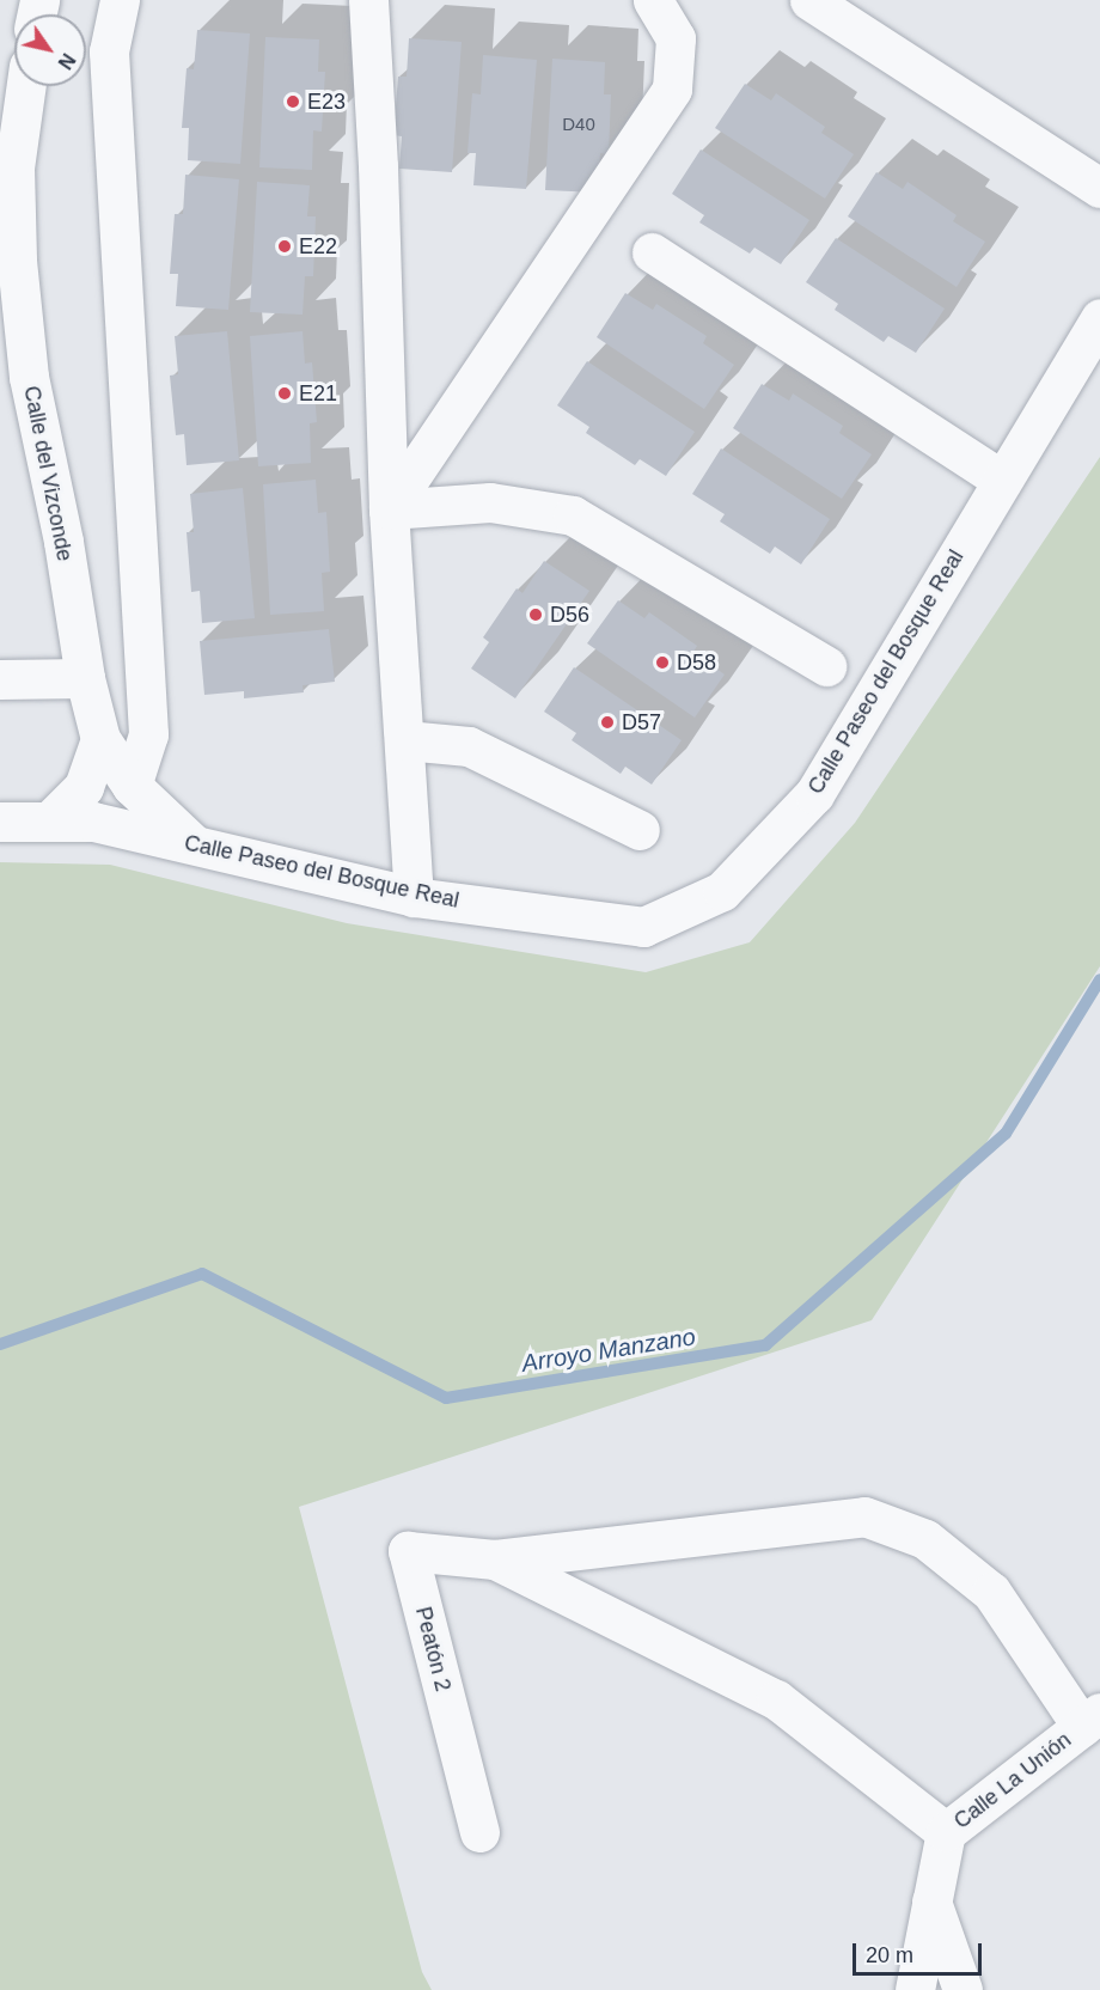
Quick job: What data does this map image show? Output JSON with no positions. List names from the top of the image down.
{
  "streets": {
    "street": [
      "Calle del Vizconde",
      "Calle Paseo del Bosque Real",
      "Peatón 2",
      "Calle La Unión"
    ]
  },
  "crossings": [
    ["Calle del Vizconde", "Calle Paseo del Bosque Real"]
  ],
  "water": ["Arroyo Manzano"],
  "places": [
    "E23",
    "E22",
    "E21",
    "D56",
    "D58",
    "D57"
  ],
  "house_numbers": ["D40"],
  "scale_bar": "20 m",
  "north": "bottom right"
}
